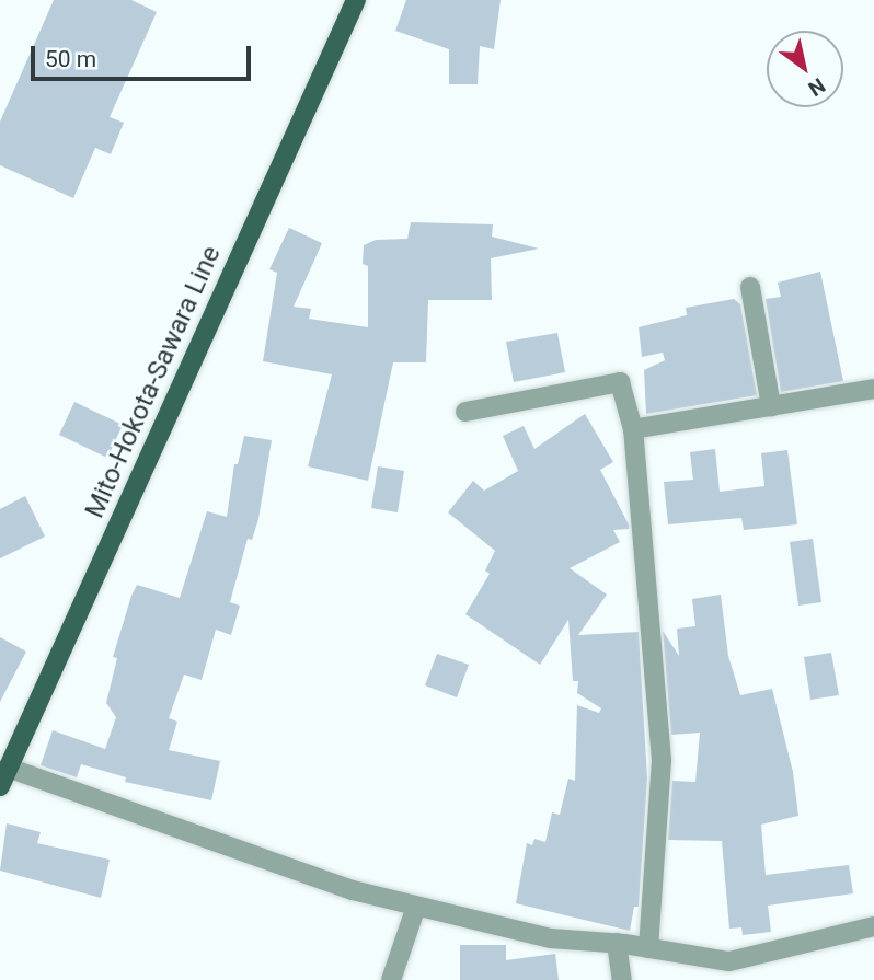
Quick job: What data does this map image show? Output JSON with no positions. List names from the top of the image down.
{
  "streets": {
    "main road": ["Mito-Hokota-Sawara Line"]
  },
  "scale_bar": "50 m",
  "north": "bottom right"
}
